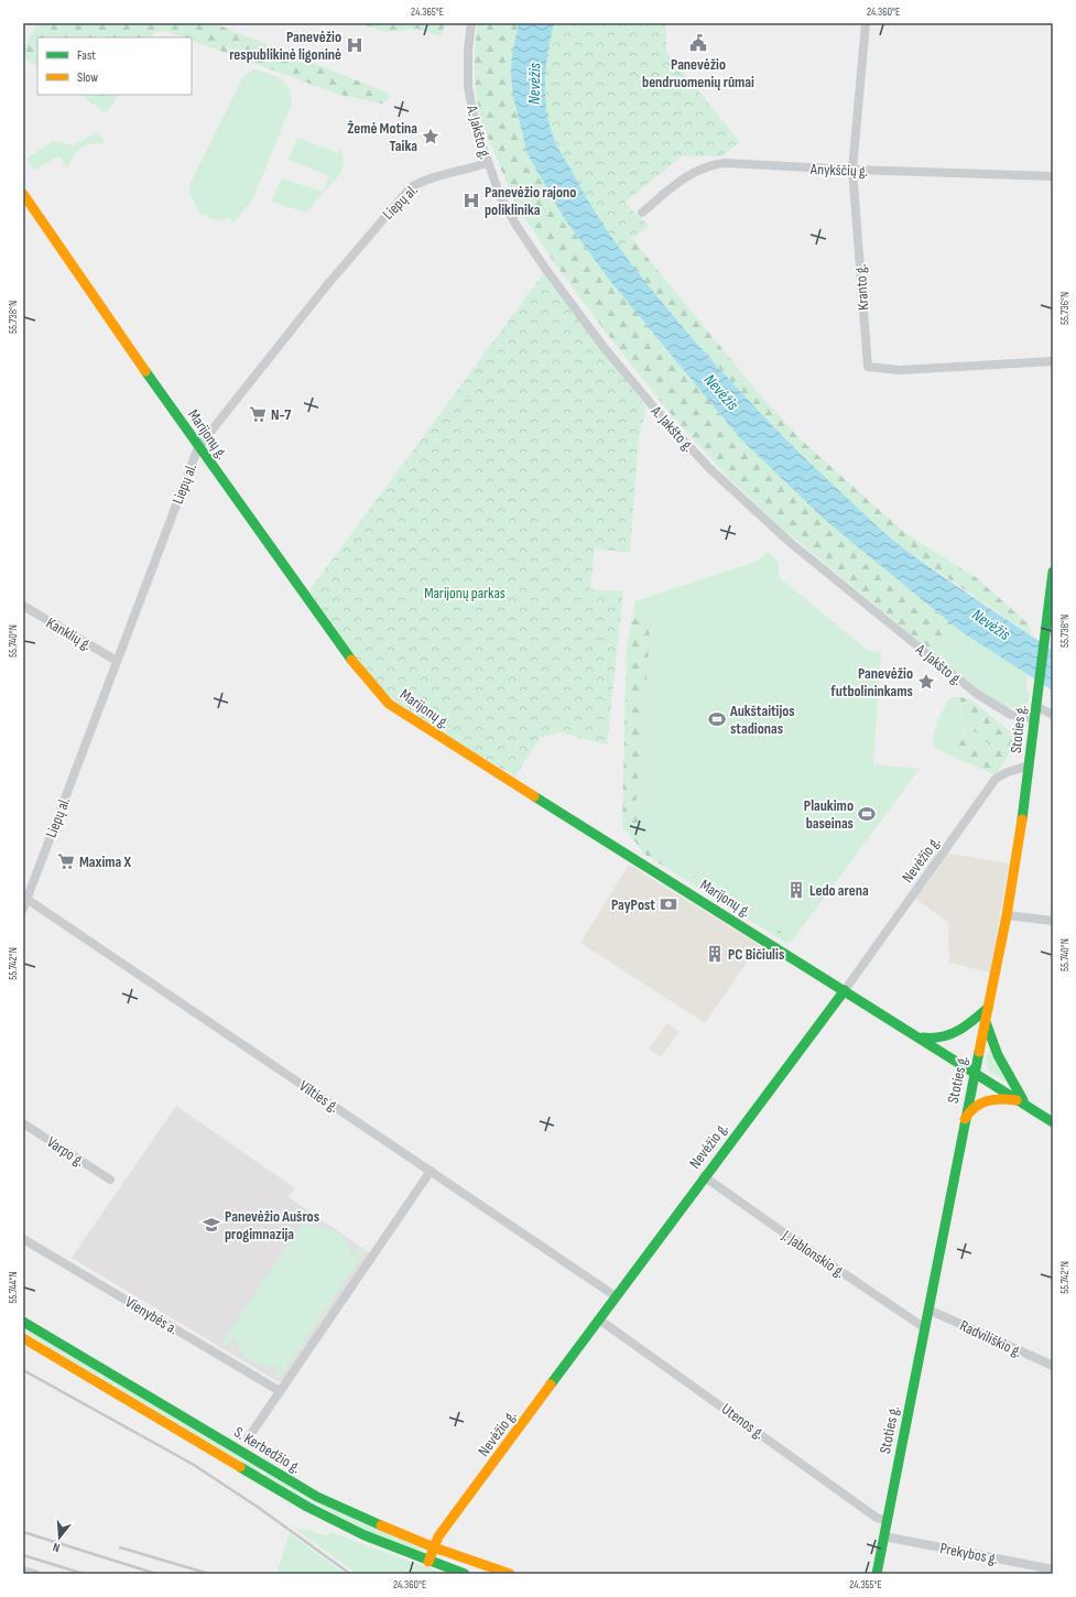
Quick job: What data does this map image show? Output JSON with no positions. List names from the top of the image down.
{
  "streets": {
    "main road": [
      "Marijonų g.",
      "Stoties g.",
      "Nevėžio g.",
      "S. Kerbedžio g."
    ],
    "street": [
      "A. Jakšto g.",
      "Anykščių g.",
      "Liepų al.",
      "Kranto g.",
      "Kanklių g.",
      "Vilties g.",
      "Varpo g.",
      "J. Jablonskio g.",
      "Vienybės a.",
      "Radviliškio g.",
      "Utenos g.",
      "Prekybos g."
    ]
  },
  "crossings": [
    ["A. Jakšto g.", "Liepų al."],
    ["A. Jakšto g.", "Stoties g."],
    ["Anykščių g.", "Kranto g."],
    ["Liepų al.", "Marijonų g."],
    ["Liepų al.", "Kanklių g."],
    ["Liepų al.", "Vilties g."],
    ["Marijonų g.", "Stoties g."],
    ["Marijonų g.", "Nevėžio g."],
    ["Stoties g.", "Nevėžio g."],
    ["Stoties g.", "J. Jablonskio g."],
    ["Stoties g.", "Radviliškio g."],
    ["Stoties g.", "Utenos g."],
    ["Stoties g.", "Prekybos g."],
    ["Nevėžio g.", "Vilties g."],
    ["Nevėžio g.", "J. Jablonskio g."],
    ["Nevėžio g.", "Utenos g."],
    ["Nevėžio g.", "S. Kerbedžio g."]
  ],
  "water": ["Nevėžis"],
  "parks": ["Marijonų parkas"],
  "places": {
    "public building": ["Panevėžio bendruomenių rūmai"],
    "hospital": ["Panevėžio respublikinė ligoninė", "Panevėžio rajono poliklinika"],
    "place": ["Žemė Motina Taika", "Panevėžio futbolininkams"],
    "supermarket": ["N-7", "Maxima X"],
    "sports": ["Aukštaitijos stadionas", "Plaukimo baseinas"],
    "building": ["Ledo arena", "PC Bičiulis"],
    "bank": ["PayPost"],
    "school or university": ["Panevėžio Aušros progimnazija"]
  },
  "legend": ["Fast", "Slow"],
  "north": "bottom",
  "coordinates": [
    "24.365°E",
    "24.360°E",
    "55.736°N",
    "55.738°N",
    "55.740°N",
    "55.742°N",
    "55.744°N",
    "24.355°E"
  ]
}
